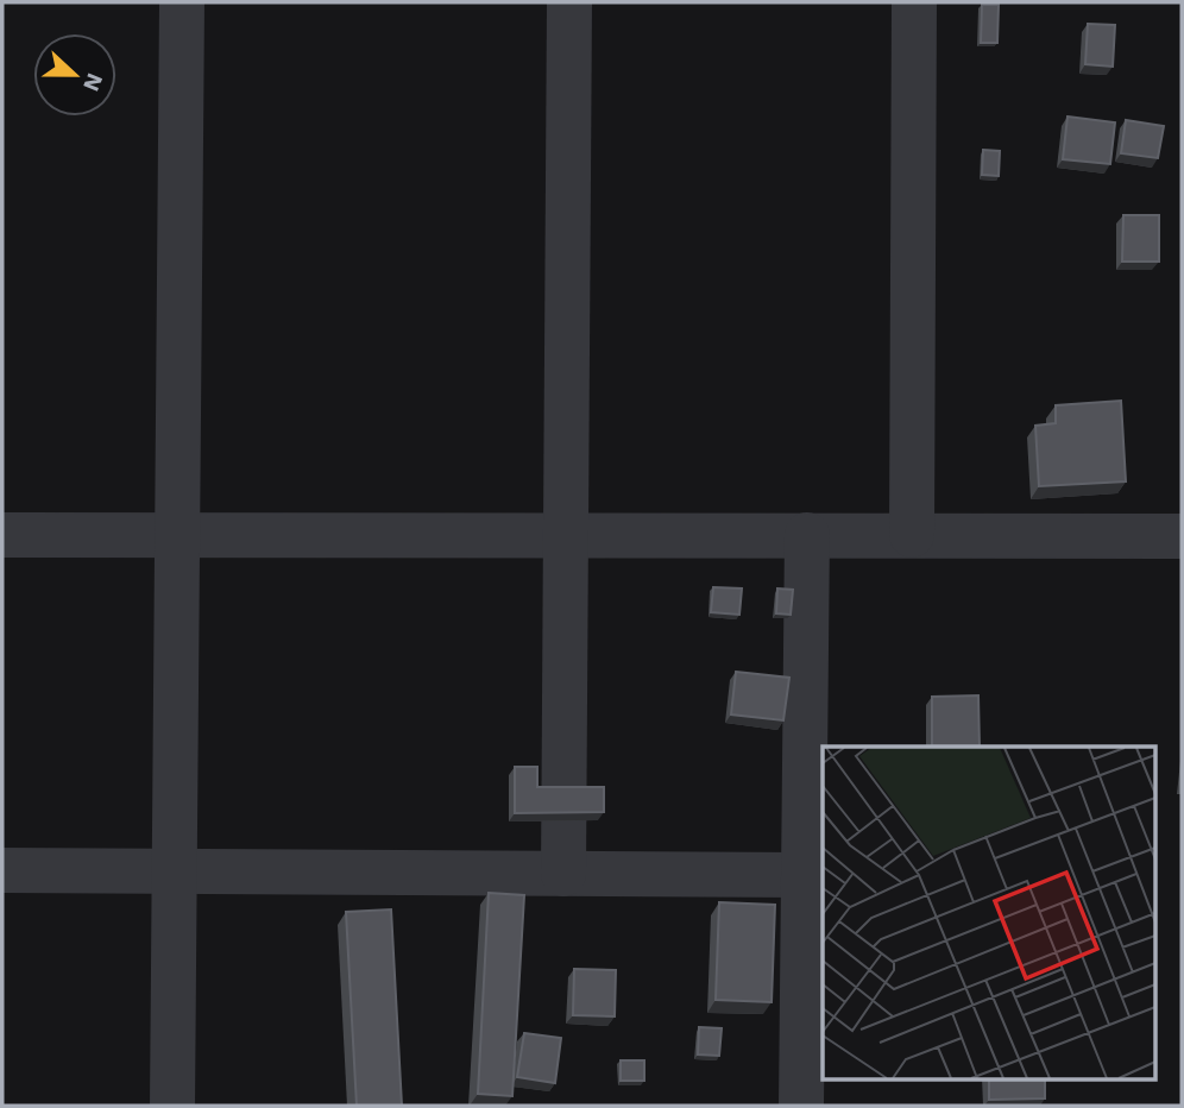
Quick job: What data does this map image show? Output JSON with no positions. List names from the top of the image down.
{
  "north": "right"
}
